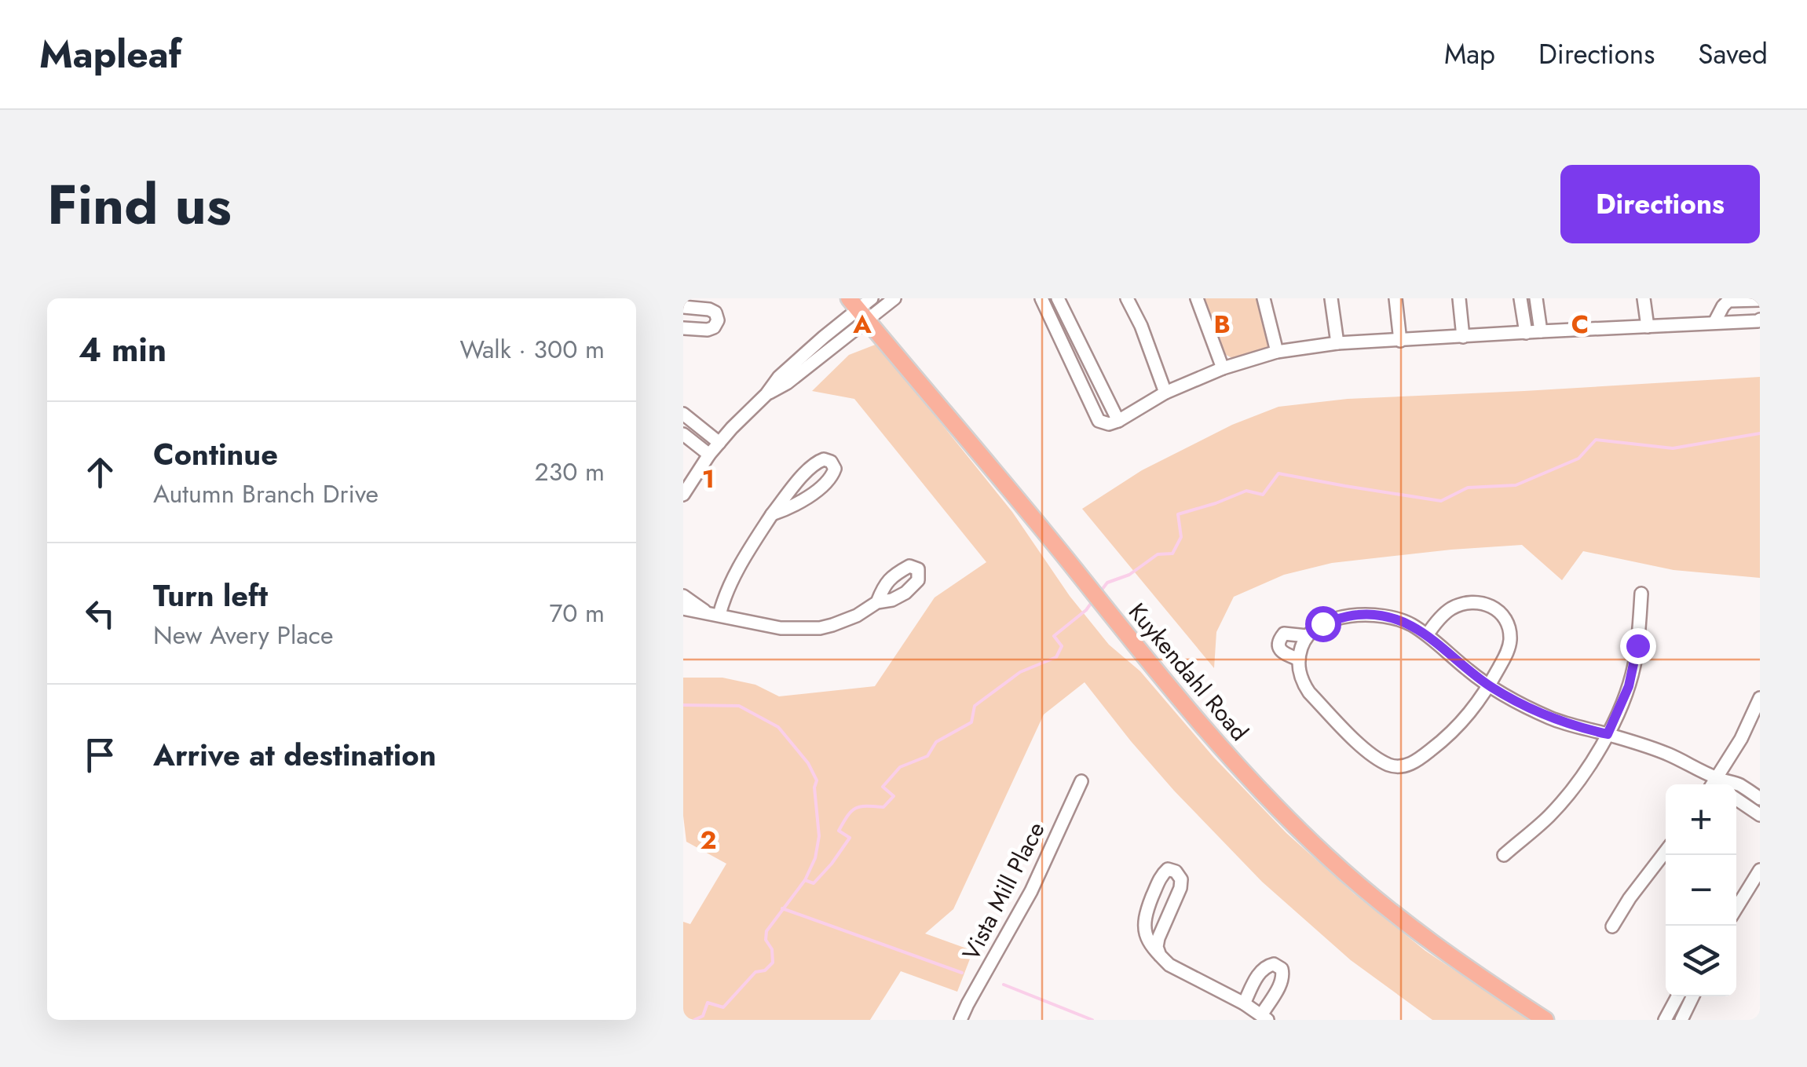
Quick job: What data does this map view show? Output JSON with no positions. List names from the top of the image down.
{
  "streets": {
    "main road": ["Kuykendahl Road"],
    "street": ["Vista Mill Place"]
  },
  "page": {
    "header": "Mapleaf",
    "nav": ["Map", "Directions", "Saved"],
    "title": "Find us",
    "buttons": "Directions",
    "heading": ["4 min", "Walk · 300 m"],
    "list": [
      ["Continue", "Autumn Branch Drive", "230 m"],
      ["Turn left", "New Avery Place", "70 m"],
      "Arrive at destination"
    ],
    "map_buttons": ["+", "−"]
  },
  "grid": {
    "columns": ["A", "B", "C"],
    "rows": ["1", "2"]
  }
}
